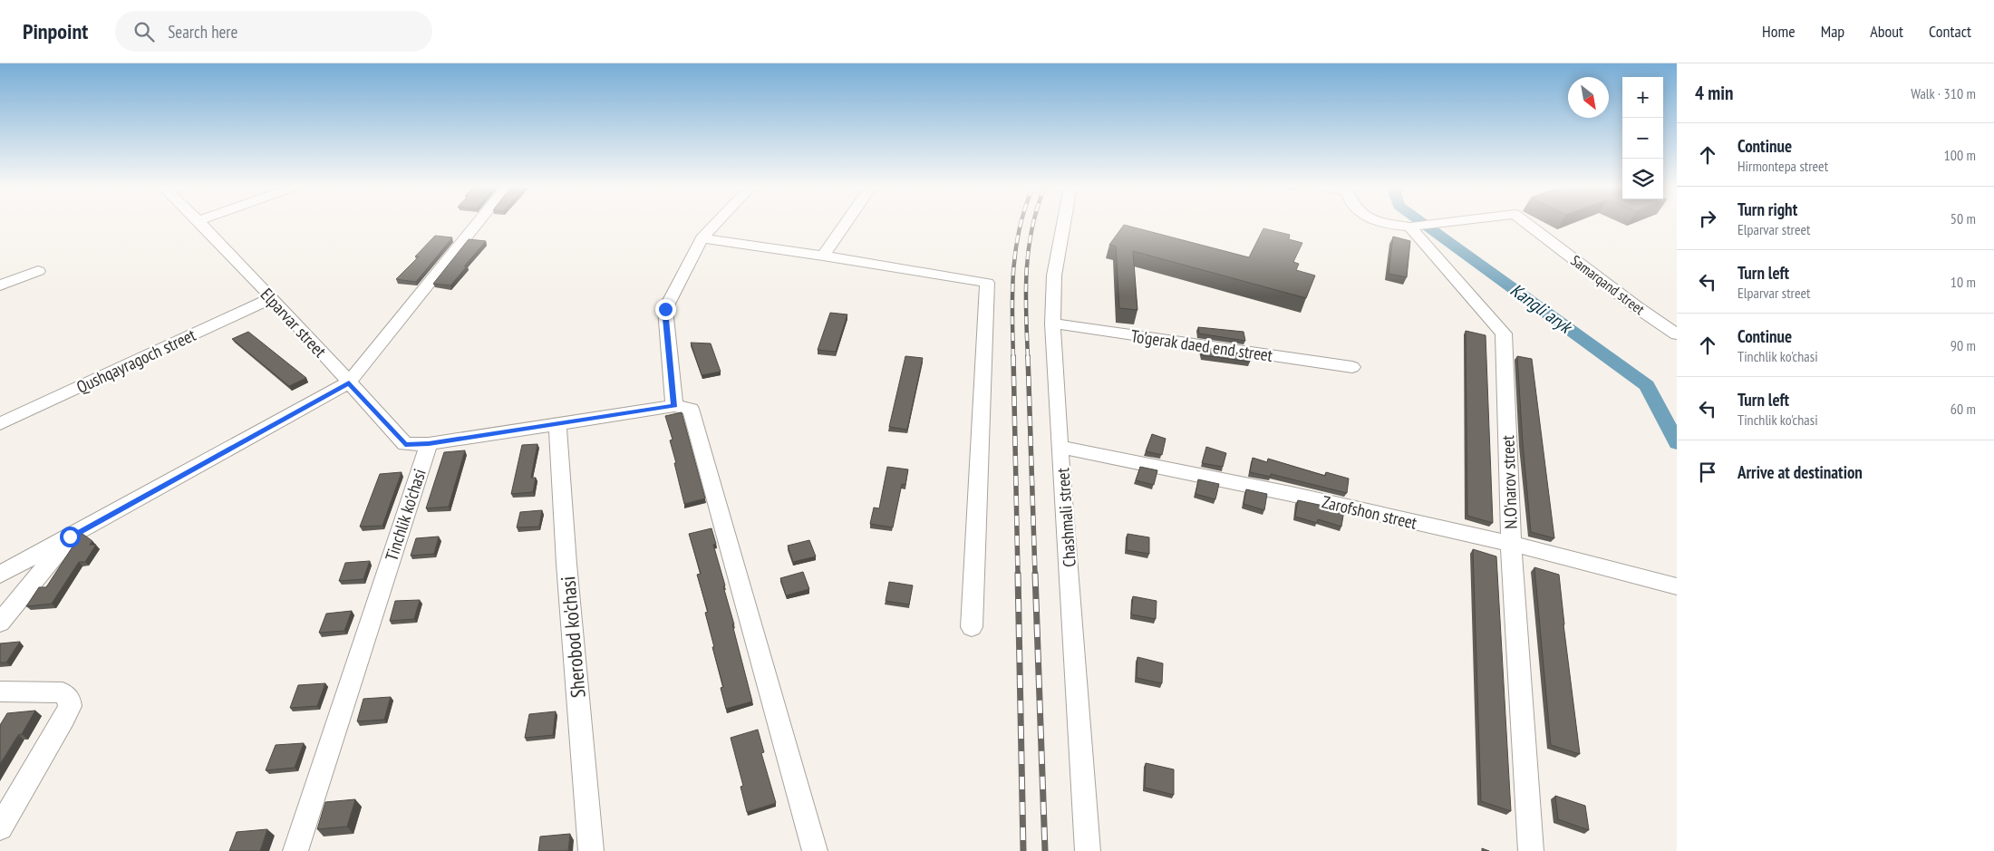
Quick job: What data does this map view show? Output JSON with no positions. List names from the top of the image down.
{
  "streets": {
    "street": [
      "Samarqand street",
      "Elparvar street",
      "To'gerak daed end street",
      "Qushqayragoch street",
      "N.O'narov street",
      "Zarofshon street",
      "Tinchlik ko'chasi",
      "Chashmali street",
      "Sherobod ko'chasi"
    ]
  },
  "crossings": [
    ["Samarqand street", "N.O'narov street"],
    ["Elparvar street", "Qushqayragoch street"],
    ["Elparvar street", "Tinchlik ko'chasi"],
    ["To'gerak daed end street", "Chashmali street"],
    ["N.O'narov street", "Zarofshon street"],
    ["Zarofshon street", "Chashmali street"]
  ],
  "water": ["Kangli aryk"],
  "north": "bottom right",
  "page": {
    "header": "Pinpoint",
    "search": "Search here",
    "nav": [
      "Home",
      "Map",
      "About",
      "Contact"
    ],
    "heading": ["4 min", "Walk · 310 m"],
    "map_buttons": ["+", "−"],
    "list": [
      ["Continue", "Hirmontepa street", "100 m"],
      ["Turn right", "Elparvar street", "50 m"],
      ["Turn left", "Elparvar street", "10 m"],
      ["Continue", "Tinchlik ko'chasi", "90 m"],
      ["Turn left", "Tinchlik ko'chasi", "60 m"],
      "Arrive at destination"
    ]
  }
}
